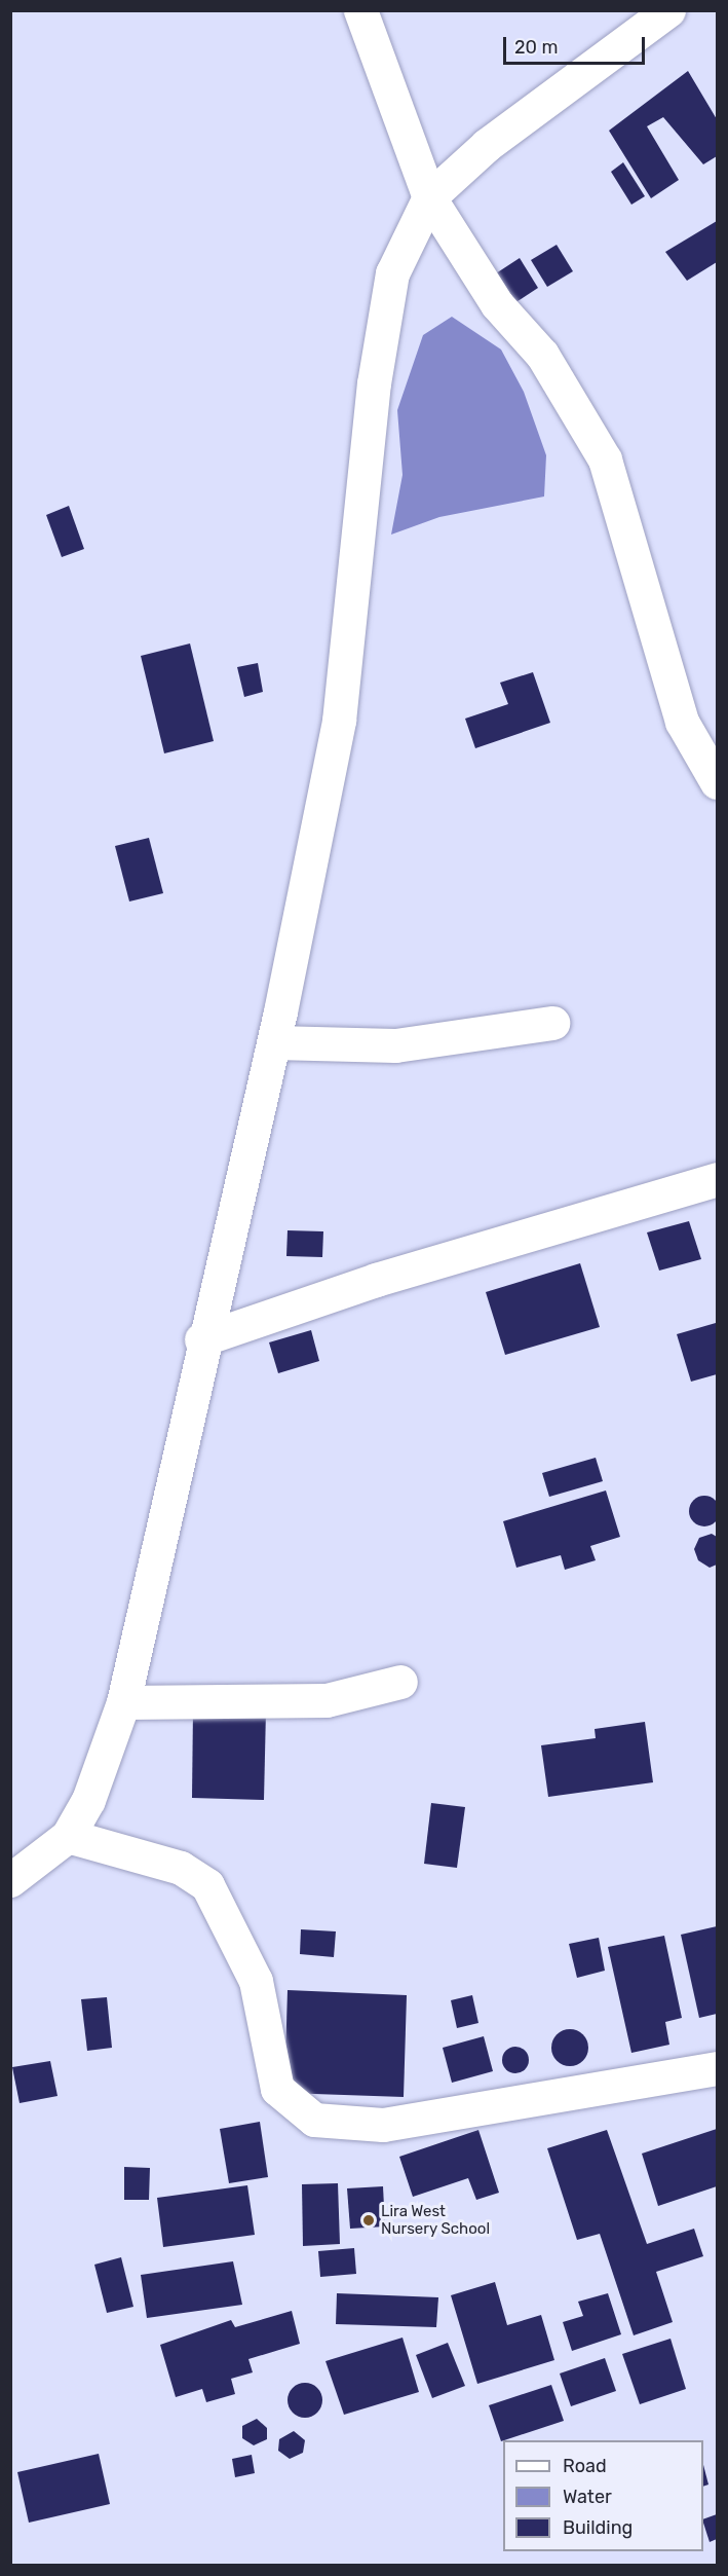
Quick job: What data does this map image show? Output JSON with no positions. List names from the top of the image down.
{
  "places": ["Lira West Nursery School"],
  "legend": ["Road", "Water", "Building"],
  "scale_bar": "20 m"
}
